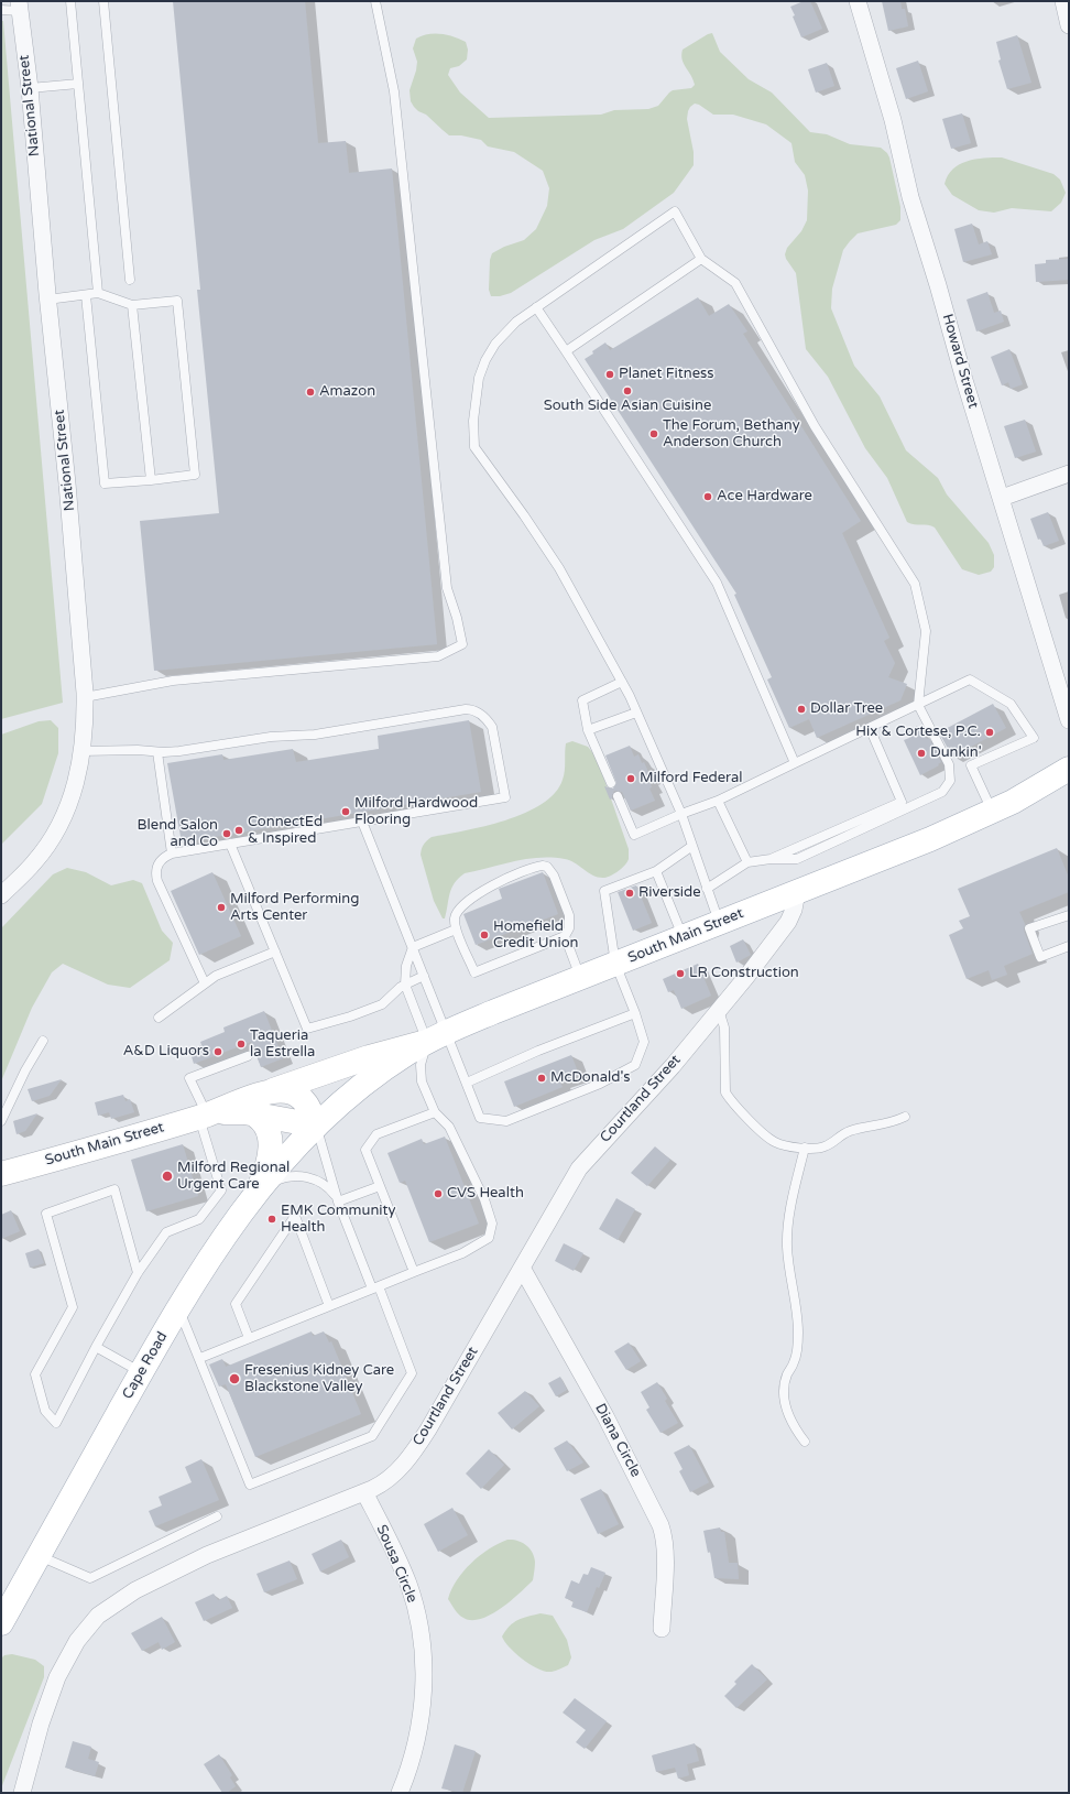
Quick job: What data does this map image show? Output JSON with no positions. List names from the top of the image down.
{
  "streets": {
    "main road": ["South Main Street", "Cape Road"],
    "street": [
      "National Street",
      "Howard Street",
      "Courtland Street",
      "Diana Circle",
      "Sousa Circle"
    ]
  },
  "crossings": [
    ["South Main Street", "Courtland Street"],
    ["South Main Street", "Cape Road"],
    ["Courtland Street", "Diana Circle"],
    ["Courtland Street", "Sousa Circle"]
  ],
  "places": [
    "Planet Fitness",
    "South Side Asian Cuisine",
    "Amazon",
    "The Forum, Bethany Anderson Church",
    "Ace Hardware",
    "Dollar Tree",
    "Hix & Cortese, P.C.",
    "Dunkin'",
    "Milford Federal",
    "Milford Hardwood Flooring",
    "ConnectEd & Inspired",
    "Blend Salon and Co",
    "Riverside",
    "Milford Performing Arts Center",
    "Homefield Credit Union",
    "LR Construction",
    "Taqueria la Estrella",
    "A&D Liquors",
    "McDonald's",
    "Milford Regional Urgent Care",
    "CVS Health",
    "EMK Community Health",
    "Fresenius Kidney Care Blackstone Valley"
  ]
}
